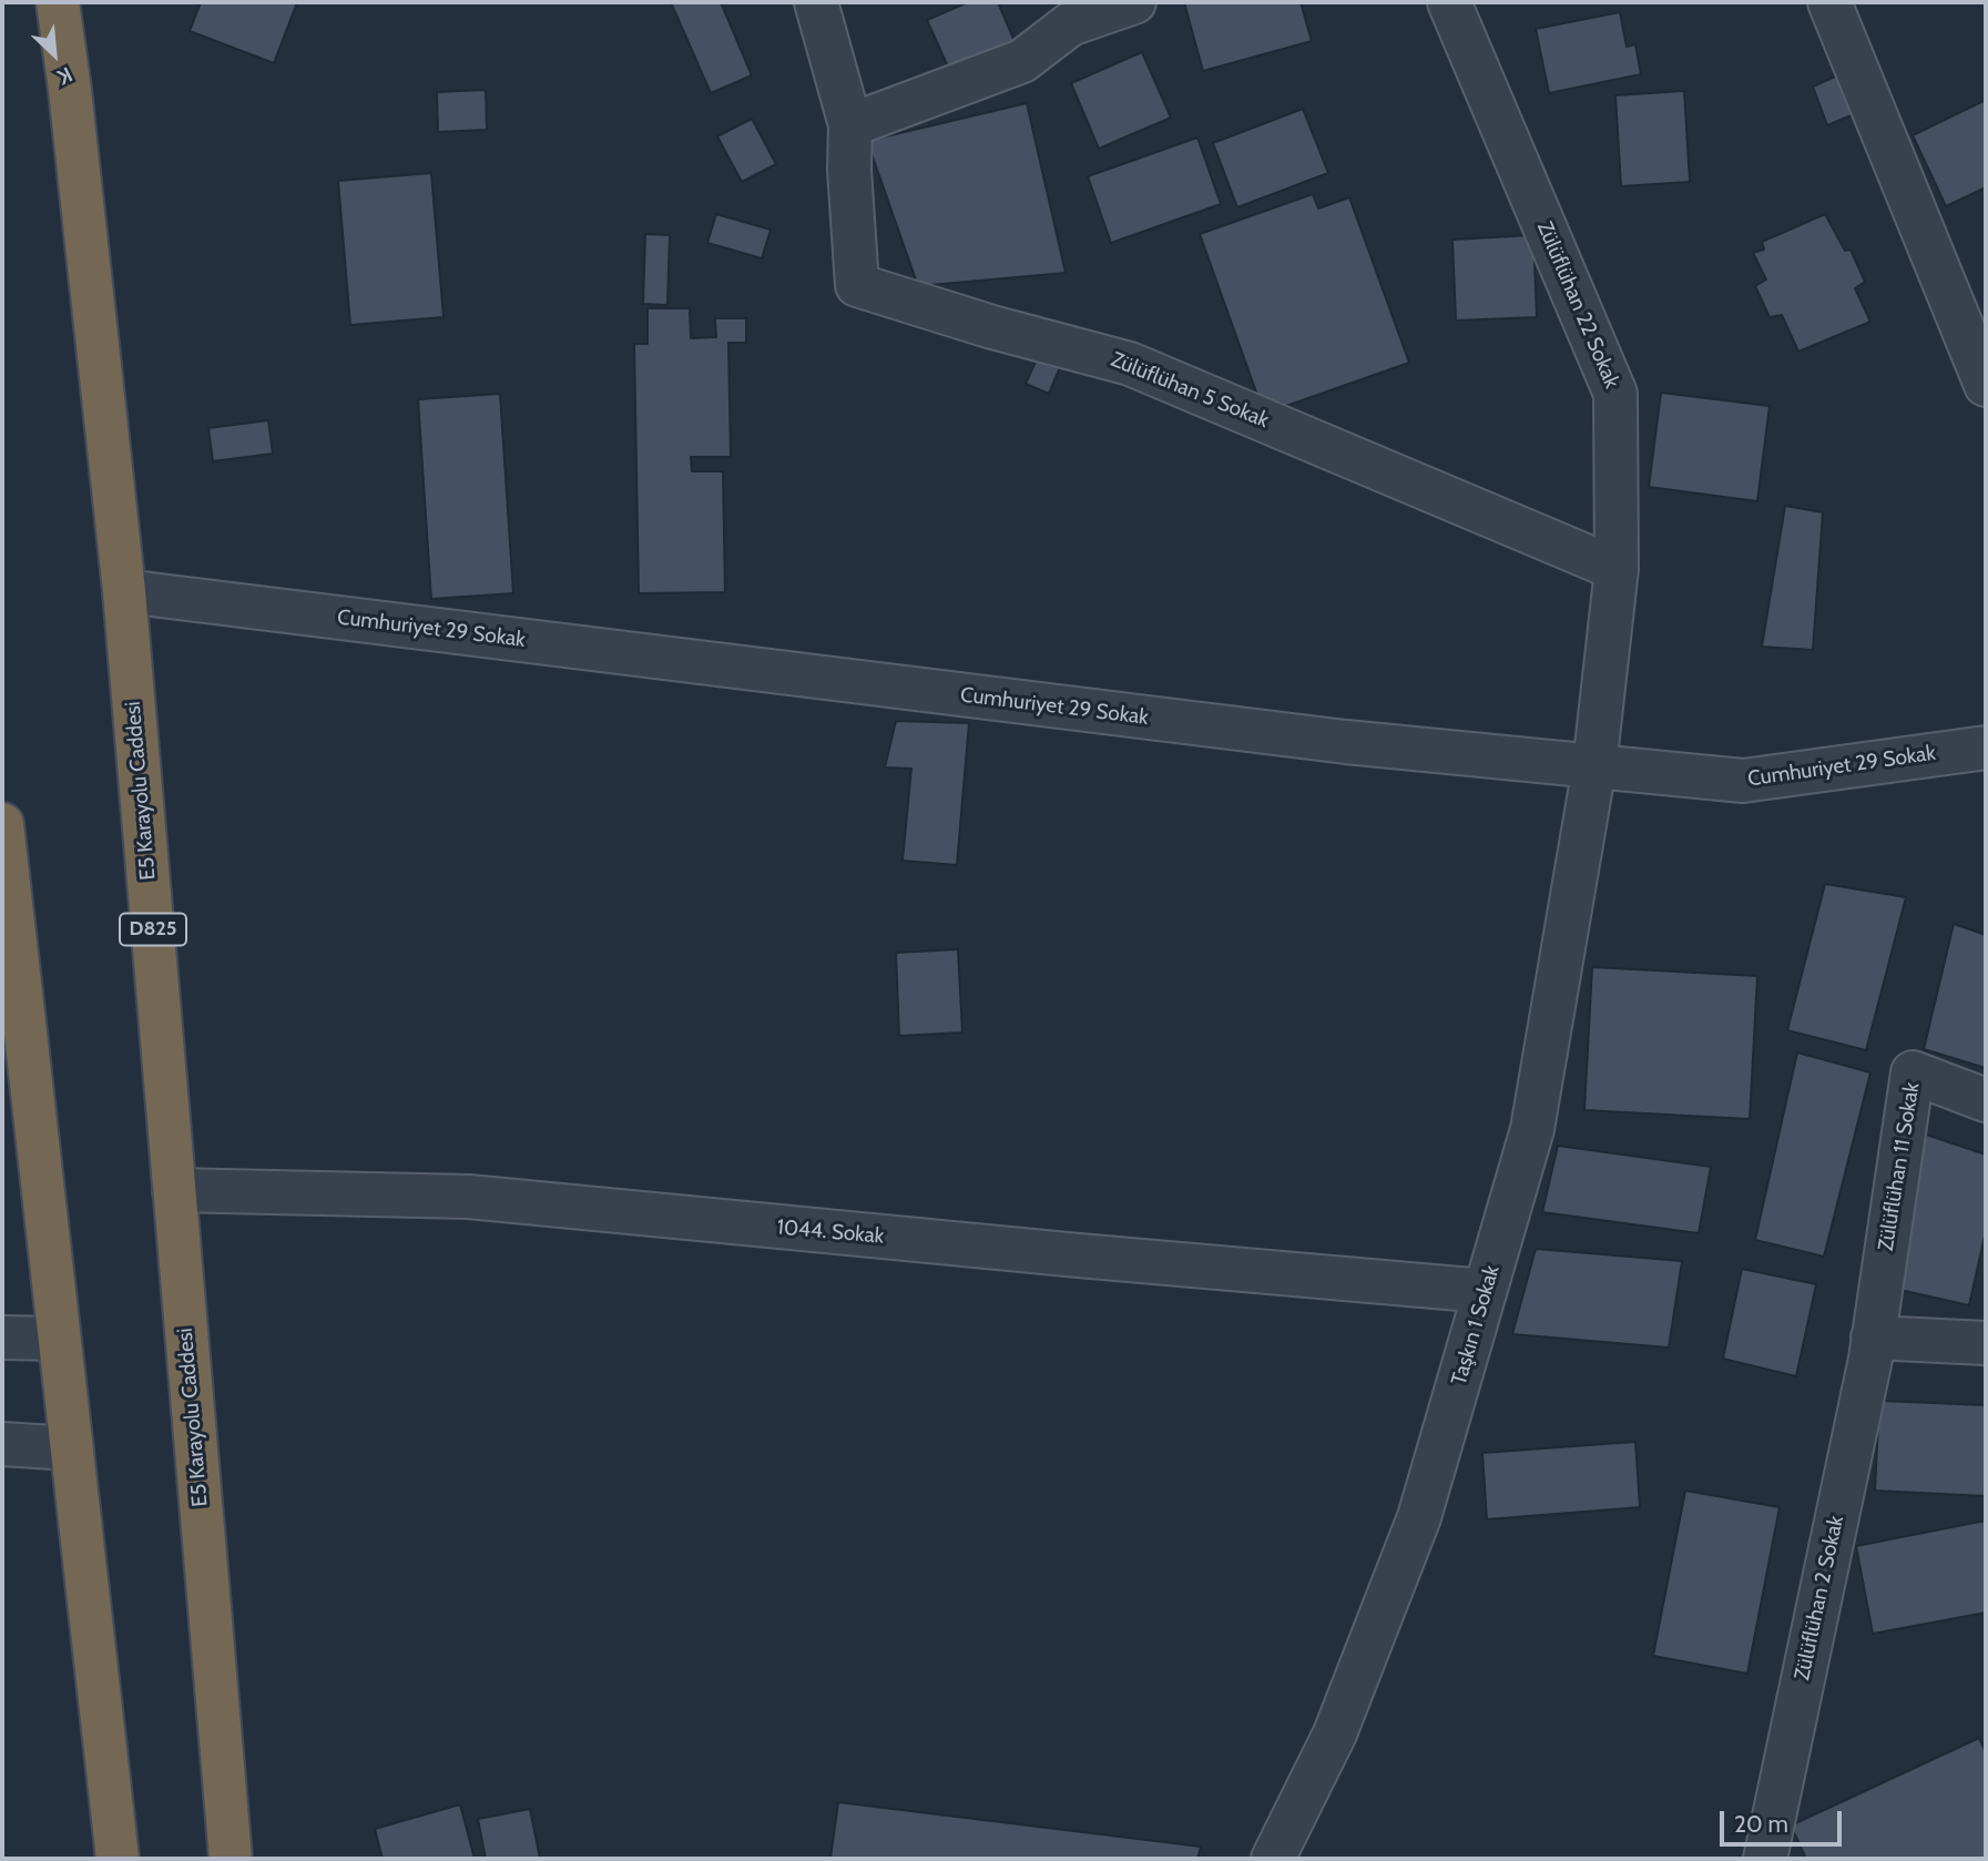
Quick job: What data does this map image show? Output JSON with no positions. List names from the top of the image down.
{
  "streets": {
    "highway": ["E5 Karayolu Caddesi", "D825"],
    "street": [
      "Zülüflühan 22 Sokak",
      "Zülüflühan 5 Sokak",
      "Cumhuriyet 29 Sokak",
      "Zülüflühan 11 Sokak",
      "1044. Sokak",
      "Taşkın 1 Sokak",
      "Zülüflühan 2 Sokak"
    ]
  },
  "crossings": [
    ["Zülüflühan 22 Sokak", "Zülüflühan 5 Sokak"],
    ["Zülüflühan 22 Sokak", "Cumhuriyet 29 Sokak"],
    ["Zülüflühan 22 Sokak", "Taşkın 1 Sokak"],
    ["Cumhuriyet 29 Sokak", "E5 Karayolu Caddesi"],
    ["Cumhuriyet 29 Sokak", "Taşkın 1 Sokak"],
    ["E5 Karayolu Caddesi", "1044. Sokak"],
    ["Zülüflühan 11 Sokak", "Zülüflühan 2 Sokak"],
    ["1044. Sokak", "Taşkın 1 Sokak"]
  ],
  "scale_bar": "20 m",
  "north": "bottom right"
}
